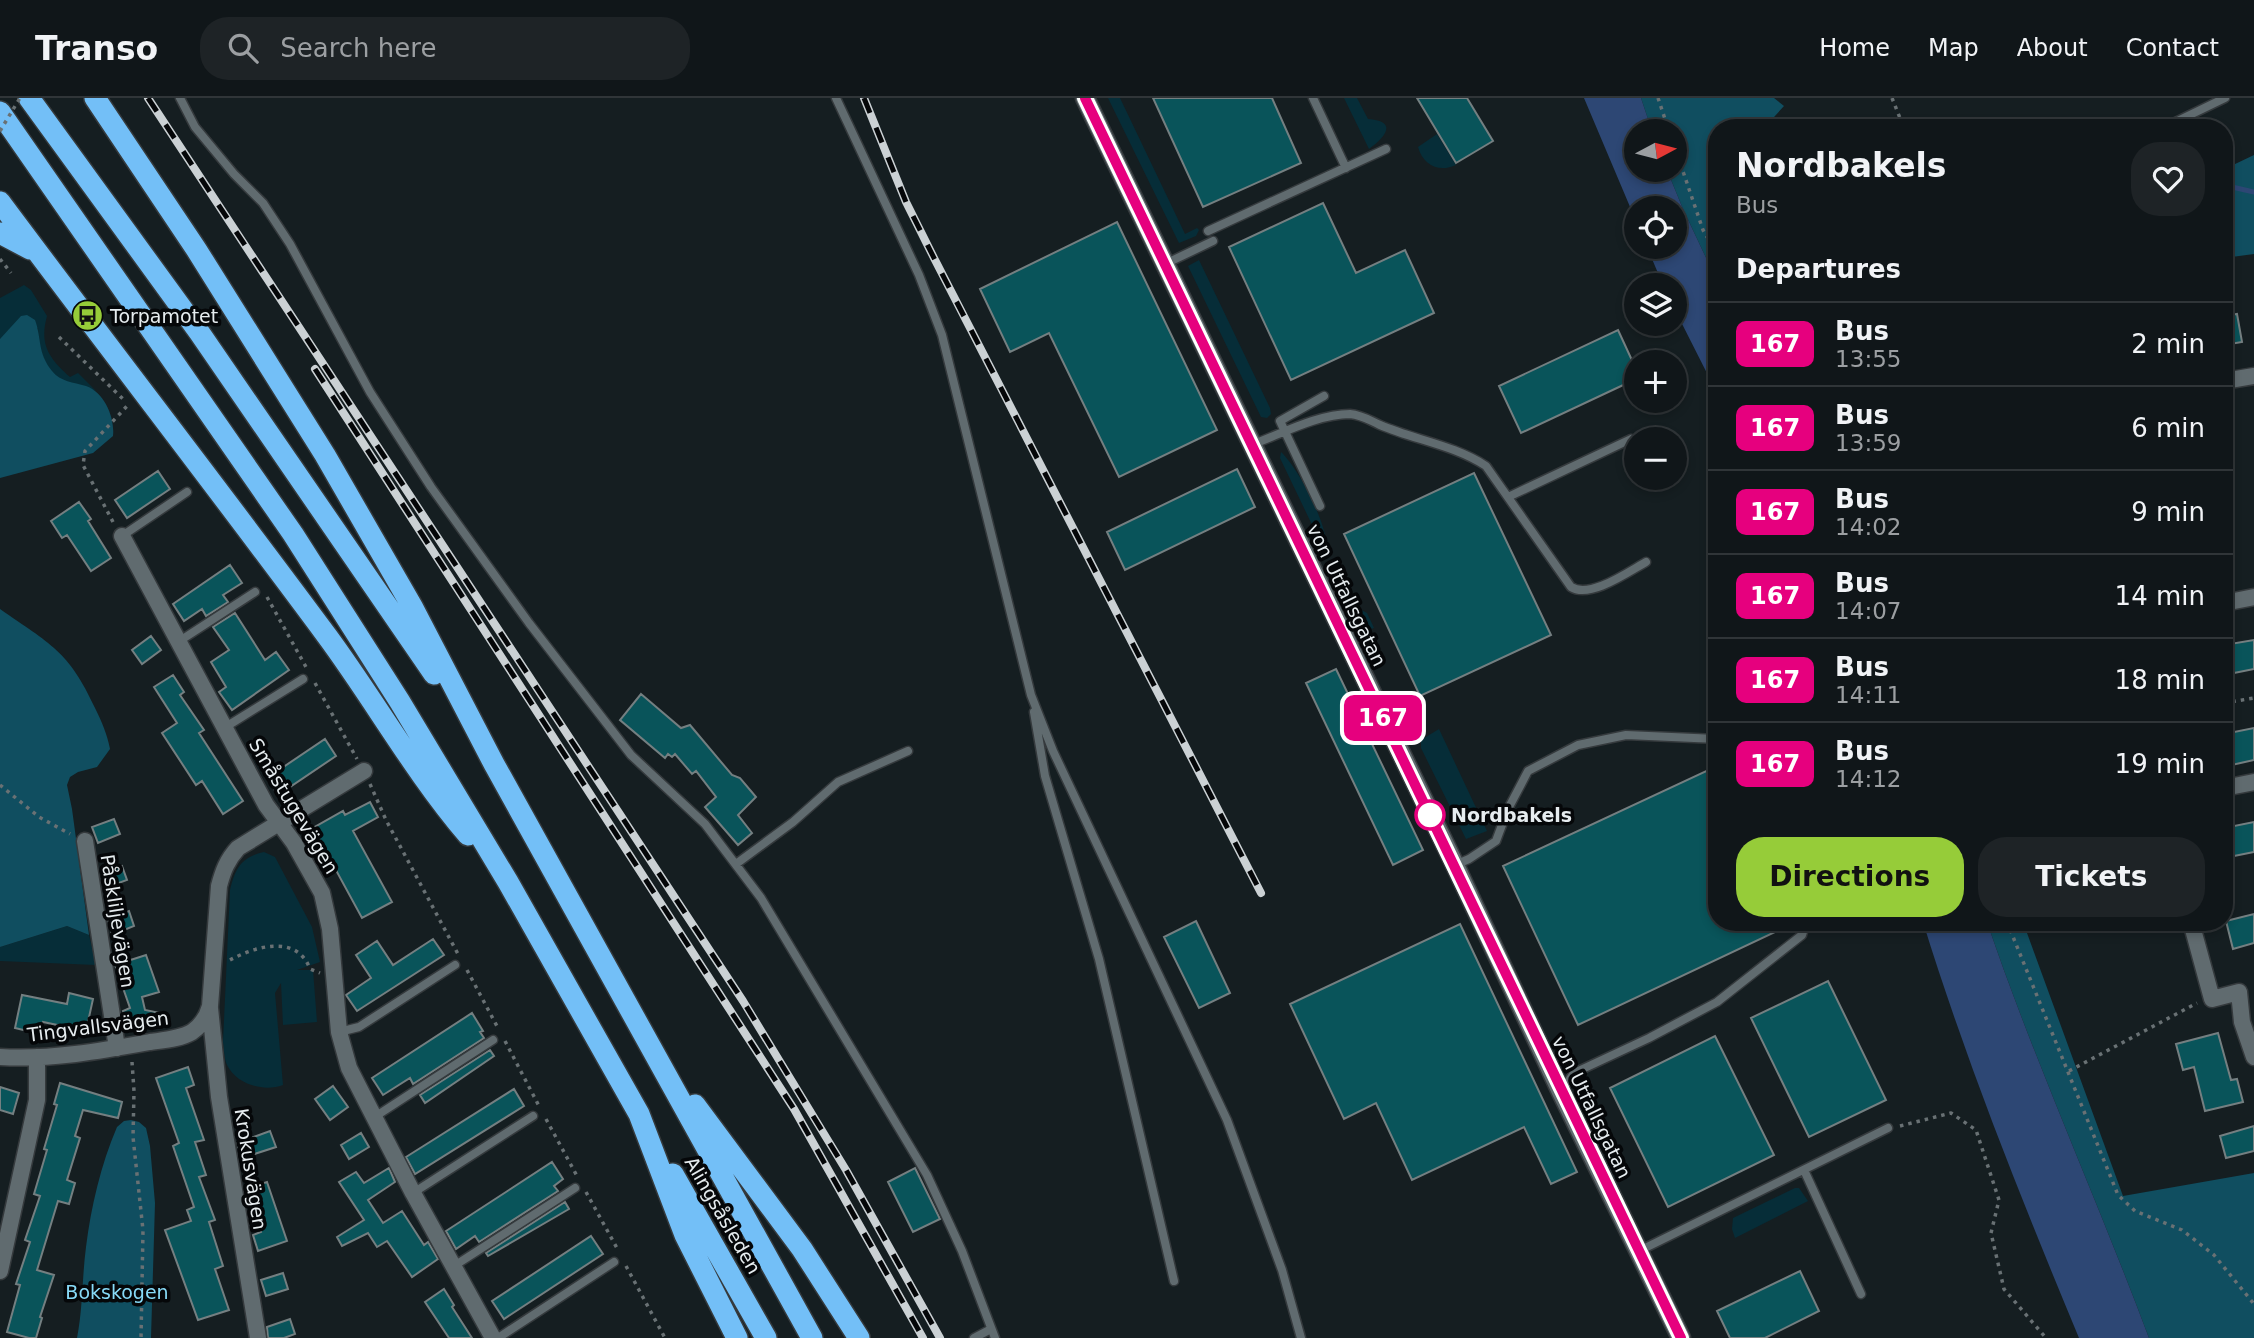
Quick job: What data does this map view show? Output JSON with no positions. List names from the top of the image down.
{
  "streets": {
    "highway": ["Alingsåsleden"],
    "street": [
      "von Utfallsgatan",
      "Småstugevägen",
      "Påskliljevägen",
      "Tingvallsvägen",
      "Krokusvägen"
    ]
  },
  "crossings": [
    ["Påskliljevägen", "Tingvallsvägen"],
    ["Tingvallsvägen", "Krokusvägen"]
  ],
  "parks": ["Bokskogen"],
  "places": {
    "bus stop": ["Torpamotet"],
    "other": ["Nordbakels"]
  },
  "lines": ["bus line 167"],
  "north": "right",
  "page": {
    "header": "Transo",
    "search": "Search here",
    "nav": [
      "Home",
      "Map",
      "About",
      "Contact"
    ],
    "on_map": "167",
    "map_buttons": ["+", "−"],
    "heading": [
      ["Nordbakels", "Bus"],
      "Departures"
    ],
    "list": [
      {
        "mark": "167",
        "name": "Bus",
        "note": "13:55",
        "value": "2 min"
      },
      {
        "mark": "167",
        "name": "Bus",
        "note": "13:59",
        "value": "6 min"
      },
      {
        "mark": "167",
        "name": "Bus",
        "note": "14:02",
        "value": "9 min"
      },
      {
        "mark": "167",
        "name": "Bus",
        "note": "14:07",
        "value": "14 min"
      },
      {
        "mark": "167",
        "name": "Bus",
        "note": "14:11",
        "value": "18 min"
      },
      {
        "mark": "167",
        "name": "Bus",
        "note": "14:12",
        "value": "19 min"
      }
    ],
    "buttons": ["Directions", "Tickets"]
  }
}
